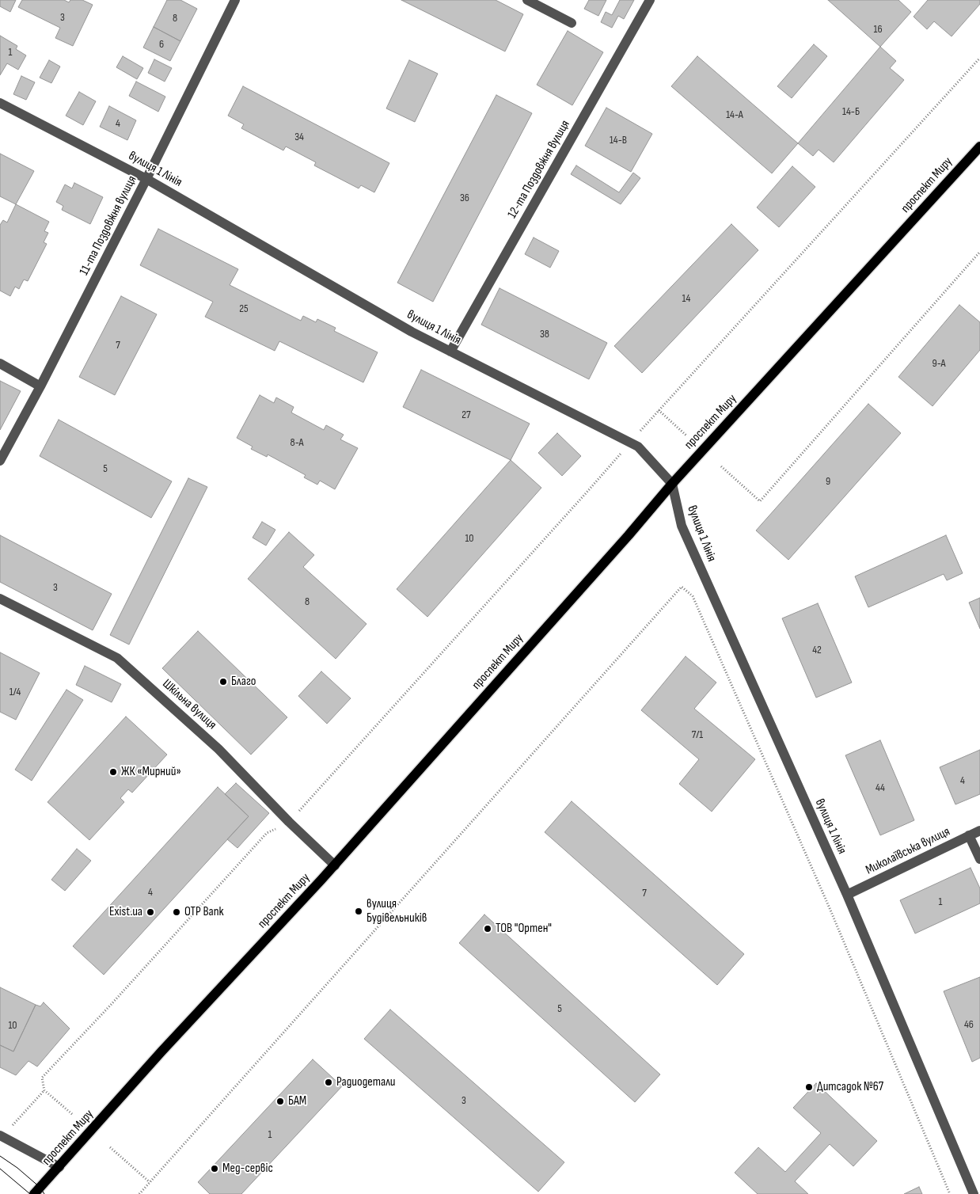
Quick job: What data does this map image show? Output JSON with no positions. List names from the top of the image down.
{
  "streets": {
    "main road": ["проспект Миру"],
    "street": [
      "вулиця 1 Лінія",
      "12-та Поздовжня вулиця",
      "11-та Поздовжня вулиця",
      "Шкільна вулиця",
      "Миколаївська вулиця"
    ]
  },
  "crossings": [
    ["вулиця 1 Лінія", "12-та Поздовжня вулиця"],
    ["вулиця 1 Лінія", "проспект Миру"],
    ["вулиця 1 Лінія", "11-та Поздовжня вулиця"],
    ["вулиця 1 Лінія", "Миколаївська вулиця"],
    ["проспект Миру", "Шкільна вулиця"]
  ],
  "places": [
    "Благо",
    "ЖК «Мирний»",
    "вулиця Будівельників",
    "Exist.ua",
    "OTP Bank",
    "ТОВ \"Ортен\"",
    "Радиодетали",
    "Дитсадок №67",
    "БАМ",
    "Мед-сервіс"
  ],
  "house_numbers": [
    "3",
    "8",
    "16",
    "6",
    "1",
    "14-Б",
    "14-А",
    "4",
    "34",
    "14-В",
    "36",
    "14",
    "25",
    "38",
    "7",
    "9-А",
    "27",
    "8-А",
    "5",
    "9",
    "10",
    "3",
    "8",
    "42",
    "1/4",
    "7/1",
    "4",
    "44",
    "4",
    "7",
    "1",
    "5",
    "46",
    "10",
    "3",
    "1"
  ]
}
